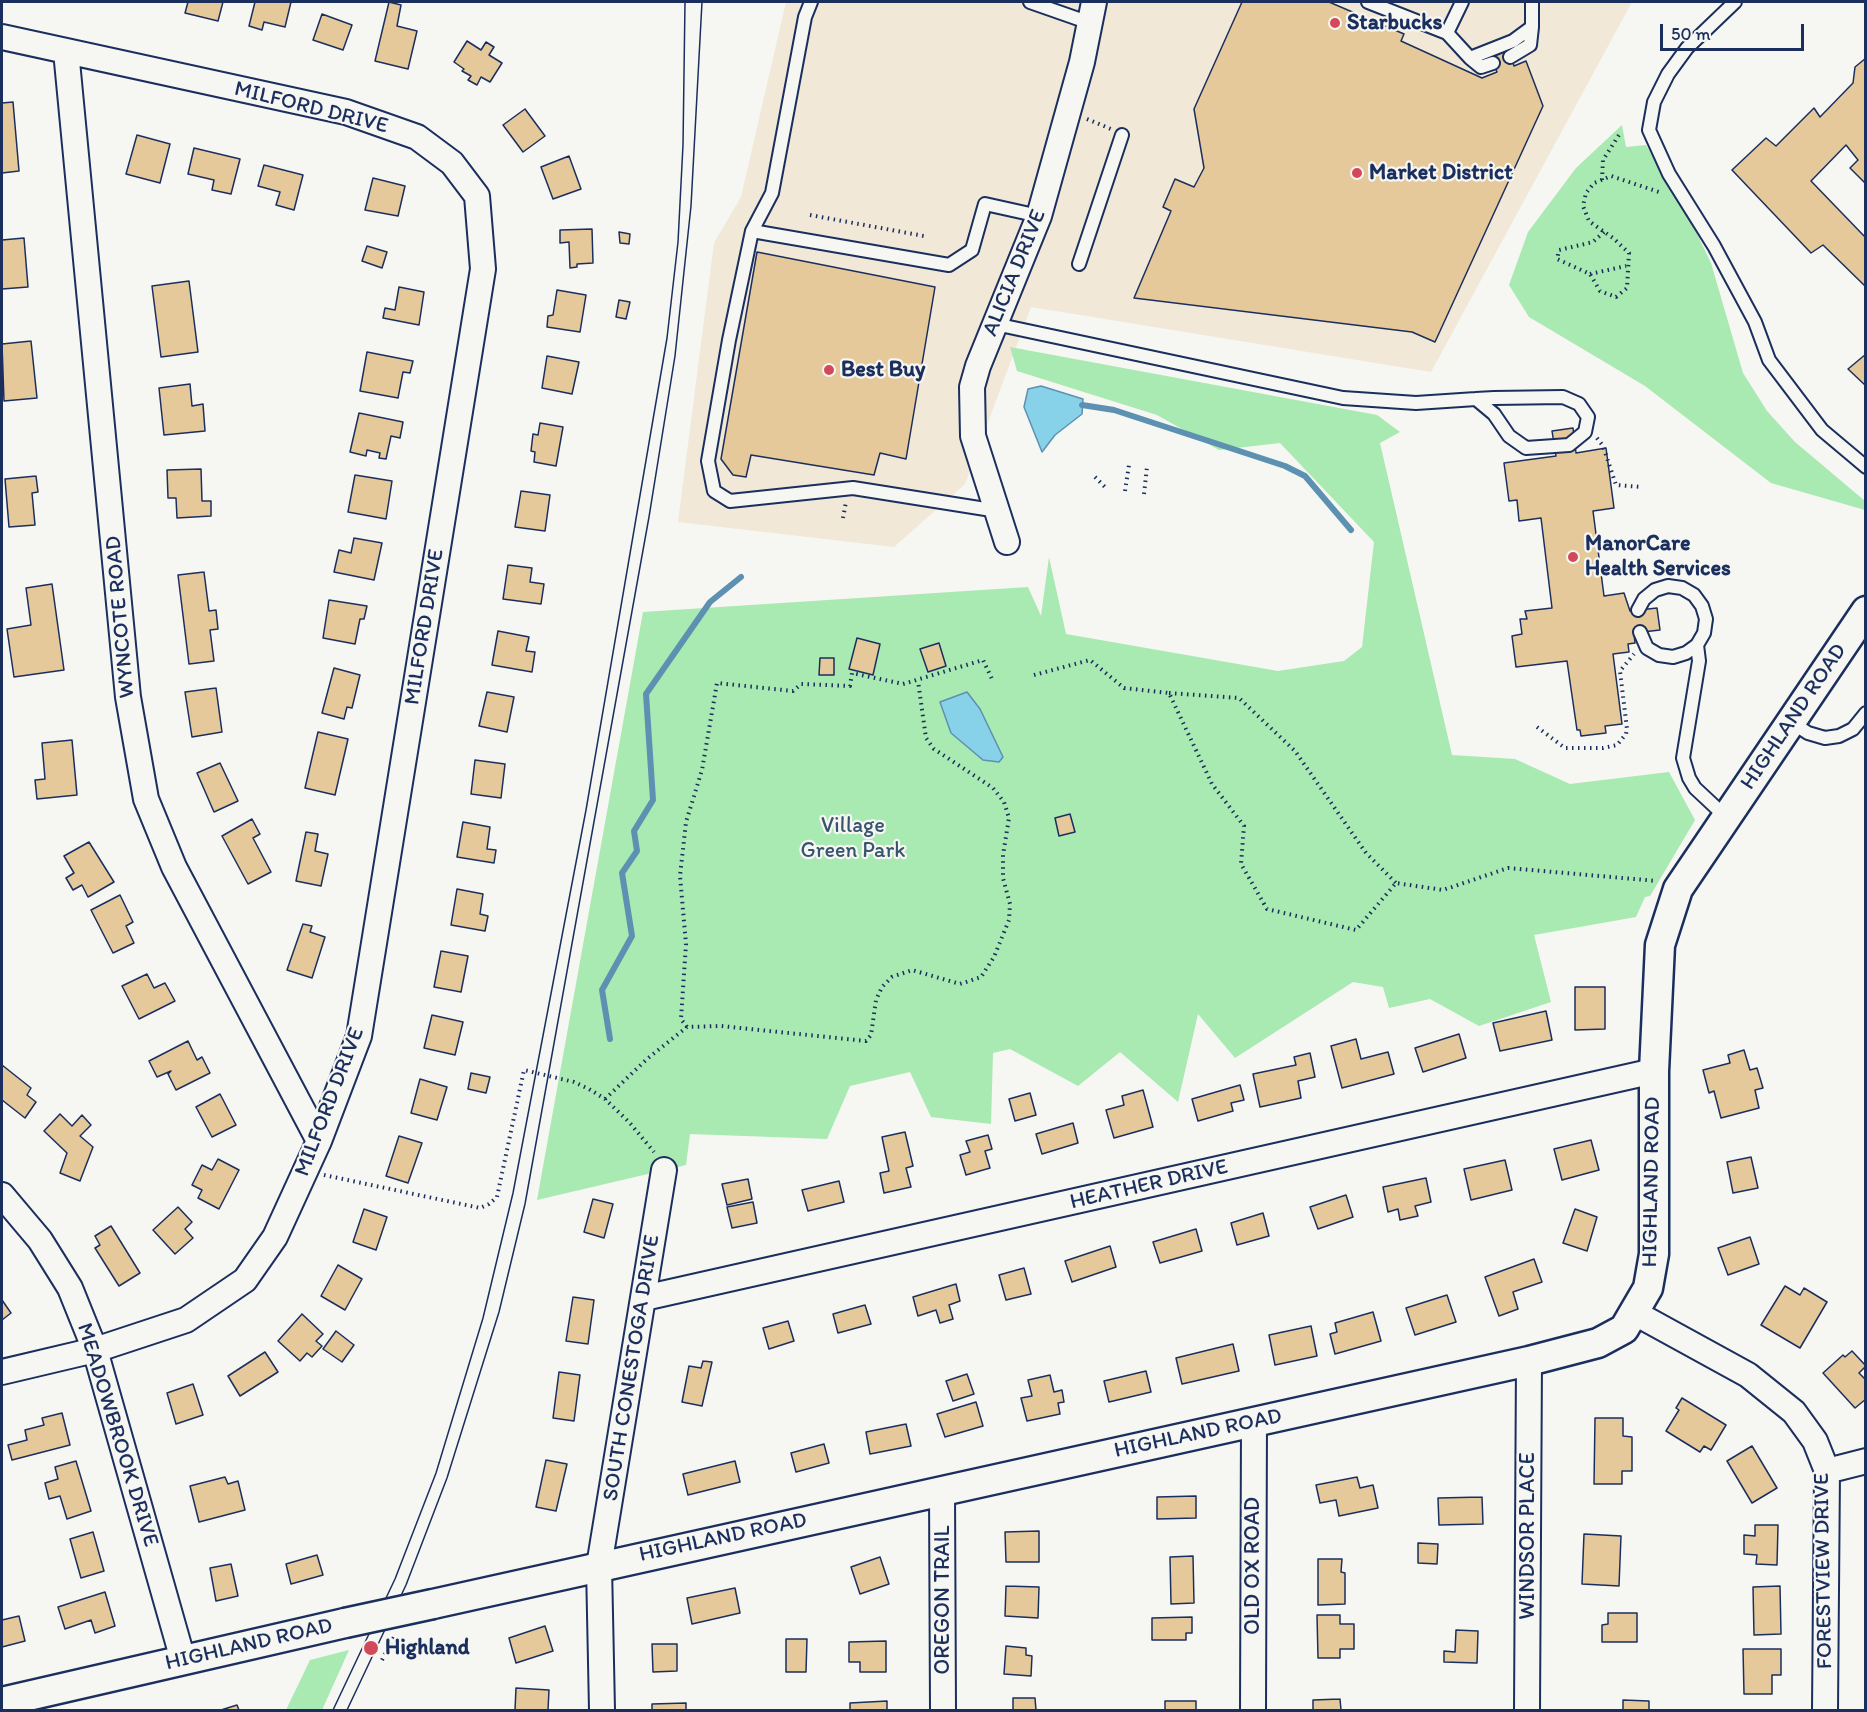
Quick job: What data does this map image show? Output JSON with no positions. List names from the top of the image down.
{
  "streets": {
    "street": [
      "MILFORD DRIVE",
      "ALICIA DRIVE",
      "WYNCOTE ROAD",
      "HIGHLAND ROAD",
      "HEATHER DRIVE",
      "SOUTH CONESTOGA DRIVE",
      "MEADOWBROOK DRIVE",
      "WINDSOR PLACE",
      "OLD OX ROAD",
      "FORESTVIEW DRIVE",
      "OREGON TRAIL"
    ]
  },
  "crossings": [
    ["MILFORD DRIVE", "WYNCOTE ROAD"],
    ["MILFORD DRIVE", "MEADOWBROOK DRIVE"],
    ["HIGHLAND ROAD", "HEATHER DRIVE"],
    ["HIGHLAND ROAD", "SOUTH CONESTOGA DRIVE"],
    ["HIGHLAND ROAD", "MEADOWBROOK DRIVE"],
    ["HIGHLAND ROAD", "WINDSOR PLACE"],
    ["HIGHLAND ROAD", "OLD OX ROAD"],
    ["HIGHLAND ROAD", "FORESTVIEW DRIVE"],
    ["HIGHLAND ROAD", "OREGON TRAIL"],
    ["HEATHER DRIVE", "SOUTH CONESTOGA DRIVE"]
  ],
  "parks": ["Village Green Park"],
  "places": [
    "Starbucks",
    "Market District",
    "Best Buy",
    "ManorCare Health Services",
    "Highland"
  ],
  "scale_bar": "50 m"
}
